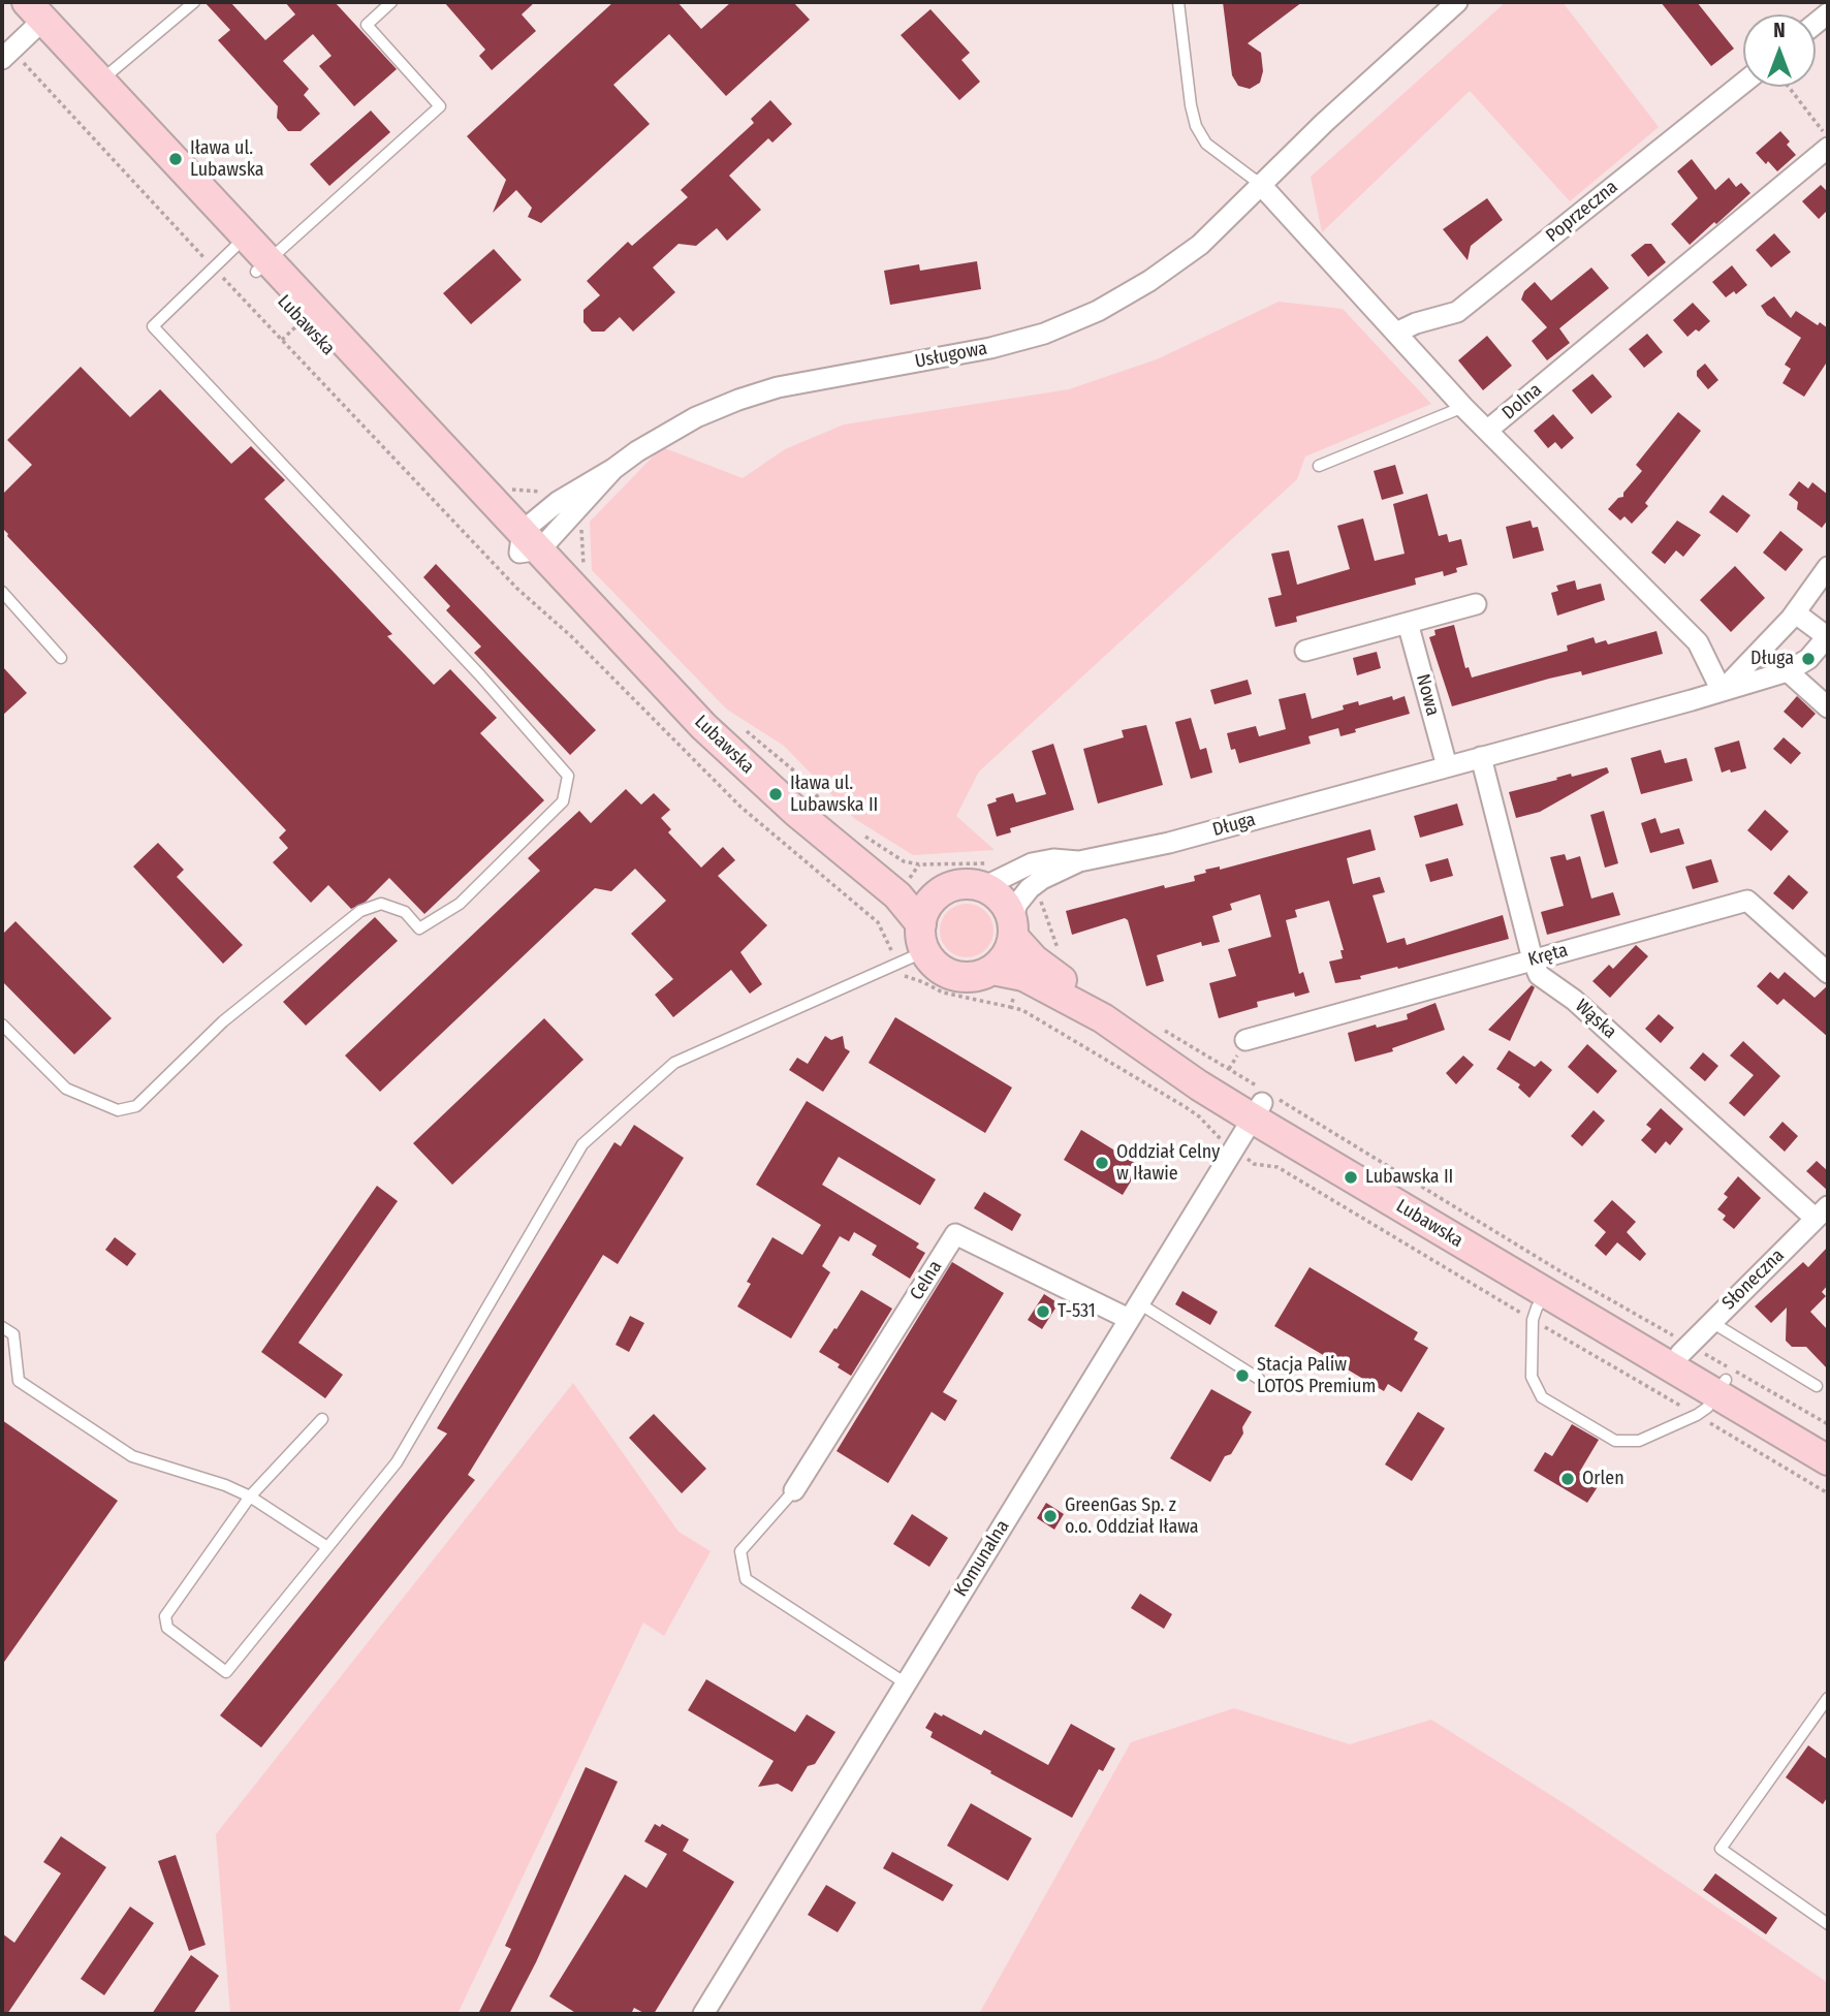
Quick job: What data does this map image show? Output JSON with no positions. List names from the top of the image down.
{
  "streets": {
    "main road": ["Lubawska"],
    "street": [
      "Poprzeczna",
      "Usługowa",
      "Dolna",
      "Nowa",
      "Długa",
      "Kręta",
      "Wąska",
      "Słoneczna",
      "Celna",
      "Komunalna"
    ]
  },
  "crossings": [
    ["Lubawska", "Usługowa"],
    ["Lubawska", "Długa"],
    ["Lubawska", "Słoneczna"],
    ["Lubawska", "Komunalna"],
    ["Dolna", "Długa"],
    ["Nowa", "Długa"],
    ["Długa", "Wąska"],
    ["Kręta", "Wąska"],
    ["Wąska", "Słoneczna"],
    ["Celna", "Komunalna"]
  ],
  "places": [
    "Iława ul. Lubawska",
    "Długa",
    "Iława ul. Lubawska II",
    "Oddział Celny w Iławie",
    "Lubawska II",
    "T-531",
    "Stacja Paliw LOTOS Premium",
    "Orlen",
    "GreenGas Sp. z o.o. Oddział Iława"
  ],
  "north": "top"
}
